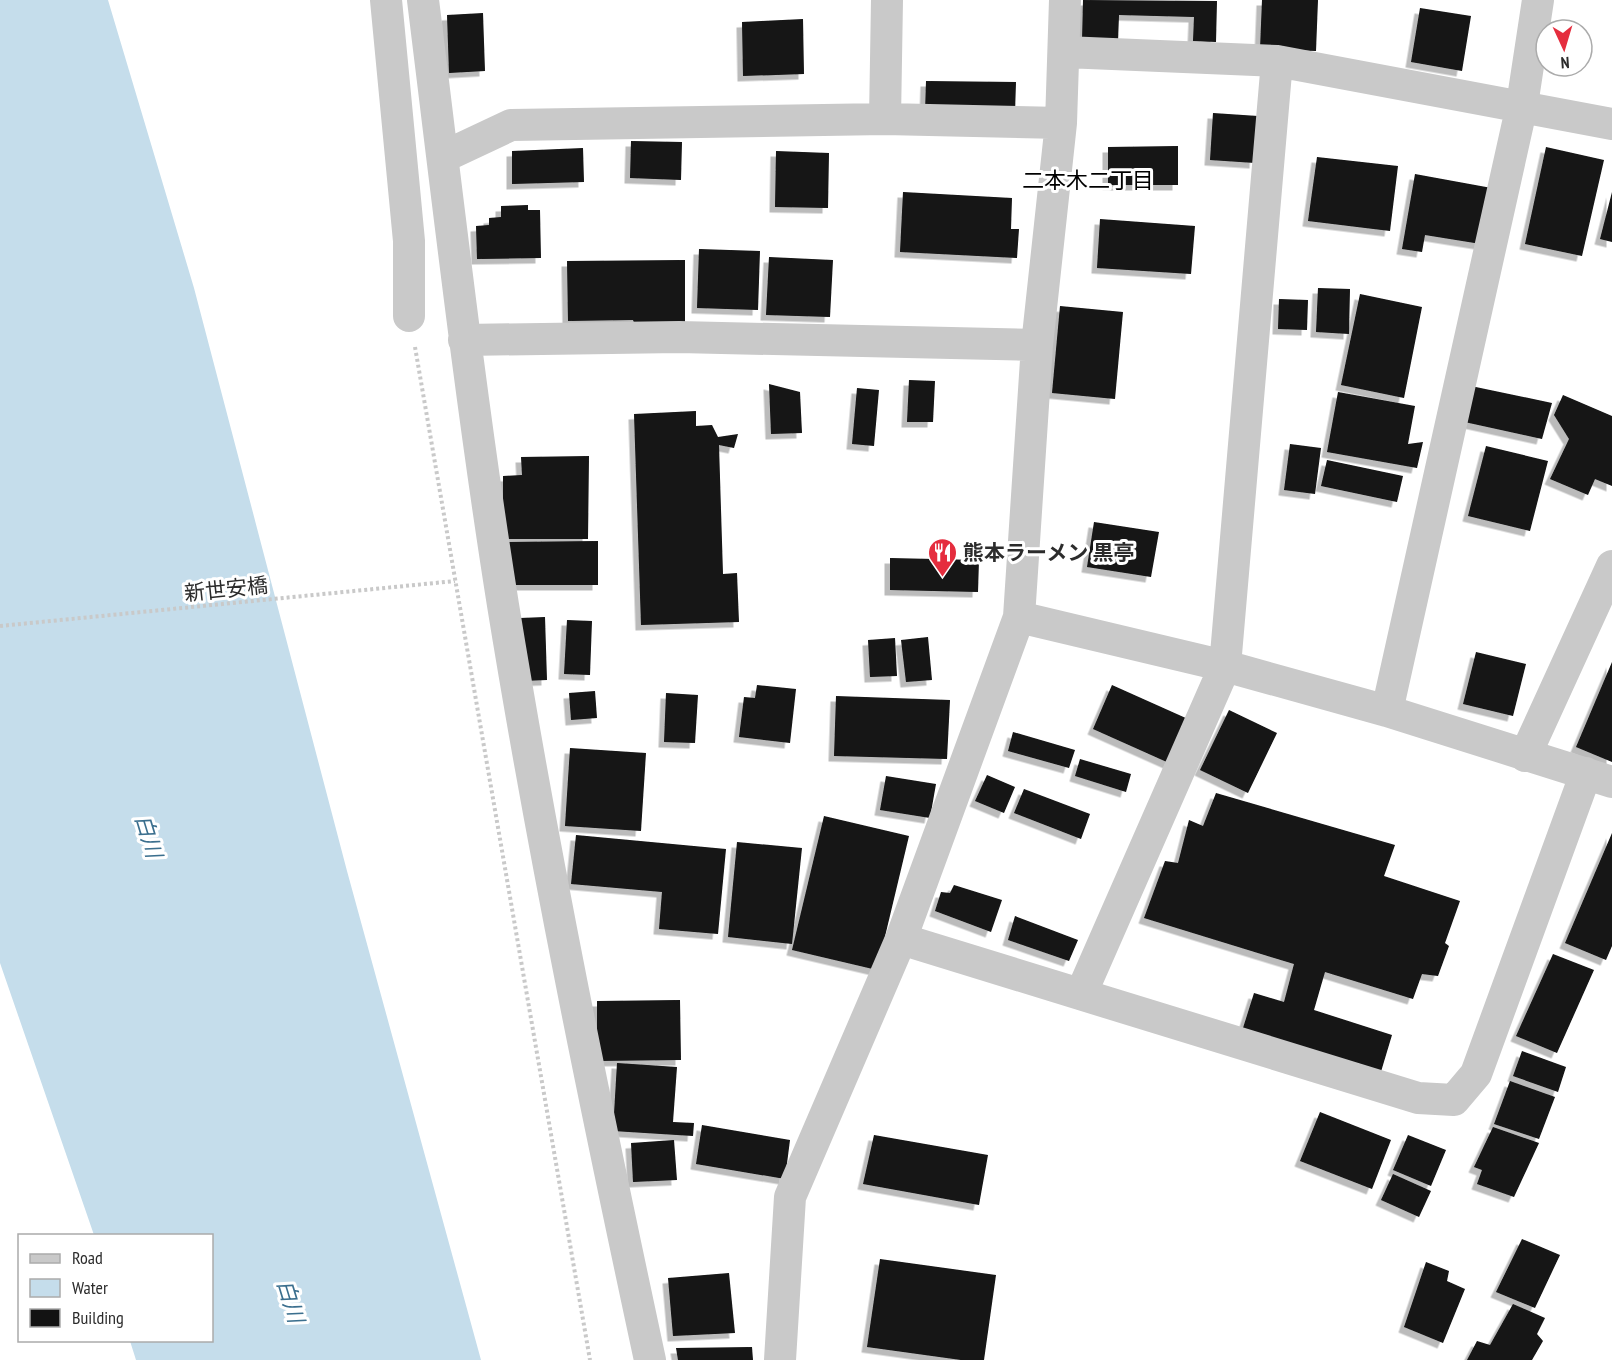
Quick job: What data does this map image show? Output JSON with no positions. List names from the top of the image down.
{
  "streets": {
    "path": ["新世安橋"]
  },
  "districts": ["二本木二丁目"],
  "water": ["白川"],
  "places": {
    "restaurant": ["熊本ラーメン 黒亭"]
  },
  "legend": ["Road", "Water", "Building"],
  "north": "bottom"
}
